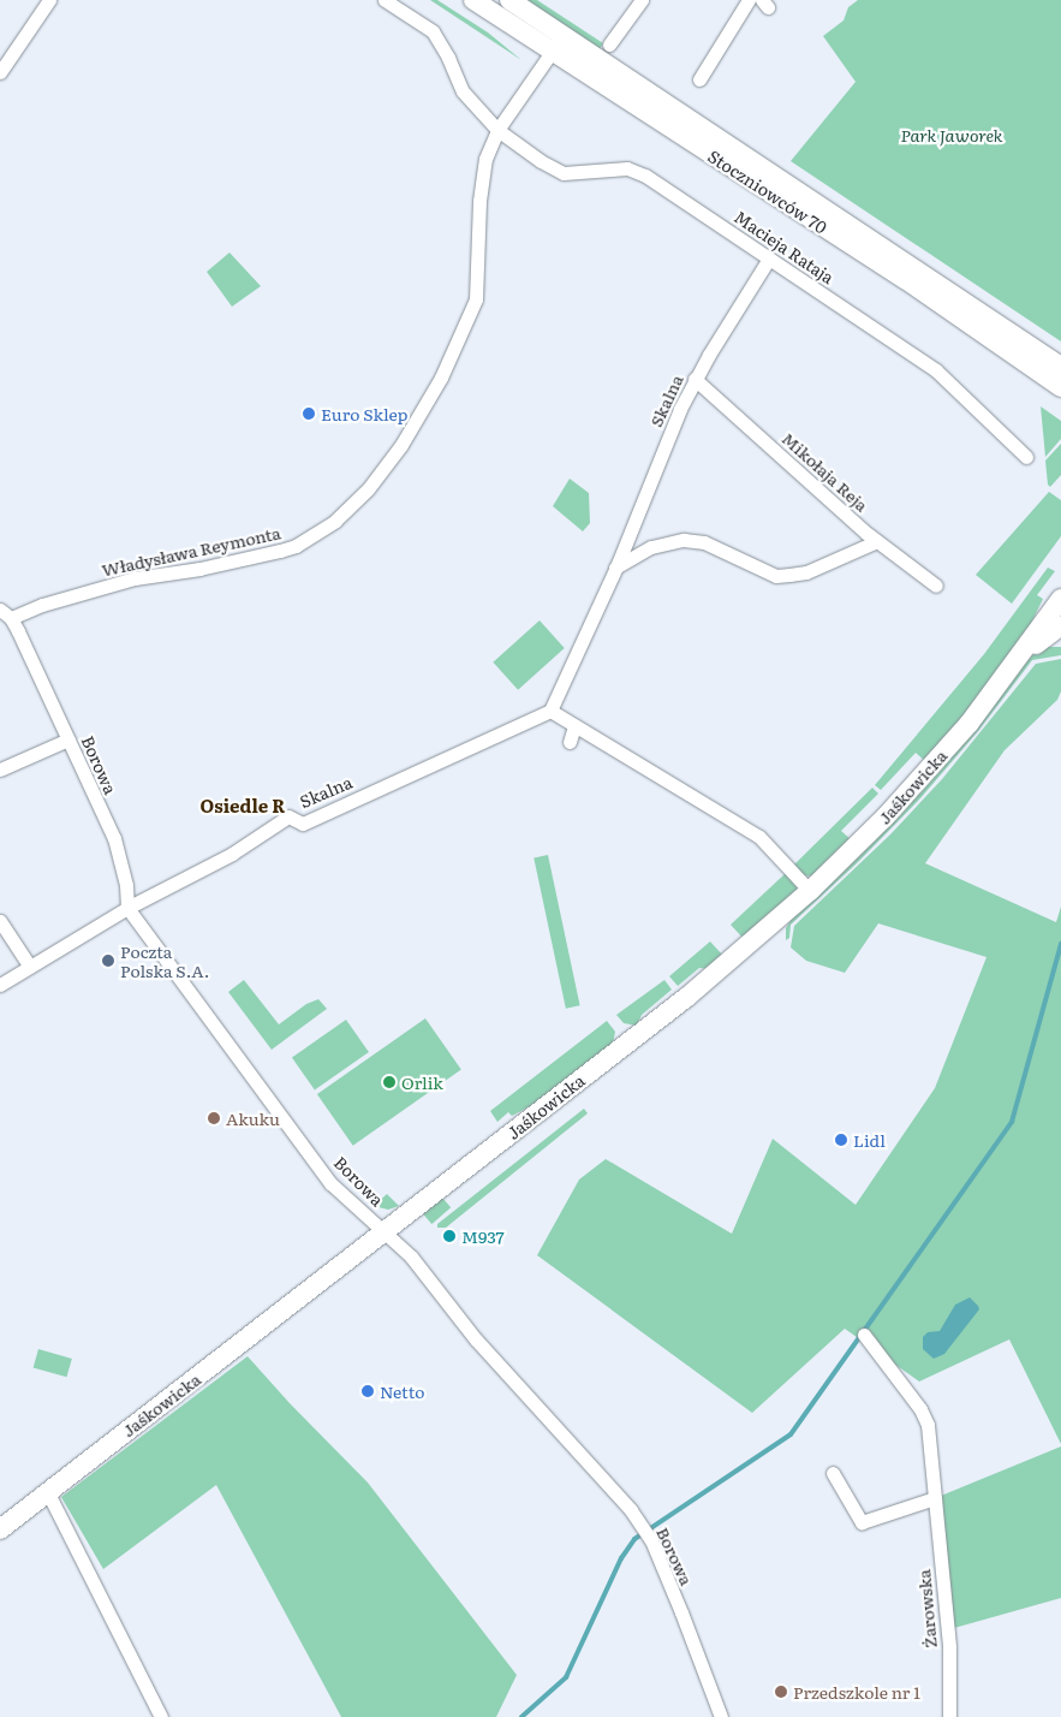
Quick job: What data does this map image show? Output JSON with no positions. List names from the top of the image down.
{
  "streets": {
    "street": [
      "Stoczniowców 70",
      "Macieja Rataja",
      "Skalna",
      "Mikołaja Reja",
      "Władysława Reymonta",
      "Borowa",
      "Jaśkowicka",
      "Żarowska"
    ]
  },
  "crossings": [
    ["Stoczniowców 70", "Władysława Reymonta"],
    ["Macieja Rataja", "Skalna"],
    ["Macieja Rataja", "Władysława Reymonta"],
    ["Skalna", "Mikołaja Reja"],
    ["Skalna", "Borowa"],
    ["Władysława Reymonta", "Borowa"],
    ["Borowa", "Jaśkowicka"]
  ],
  "districts": ["Osiedle R"],
  "parks": ["Park Jaworek"],
  "places": [
    "Euro Sklep",
    "Poczta Polska S.A.",
    "Orlik",
    "Akuku",
    "Lidl",
    "M937",
    "Netto",
    "Przedszkole nr 1"
  ]
}
